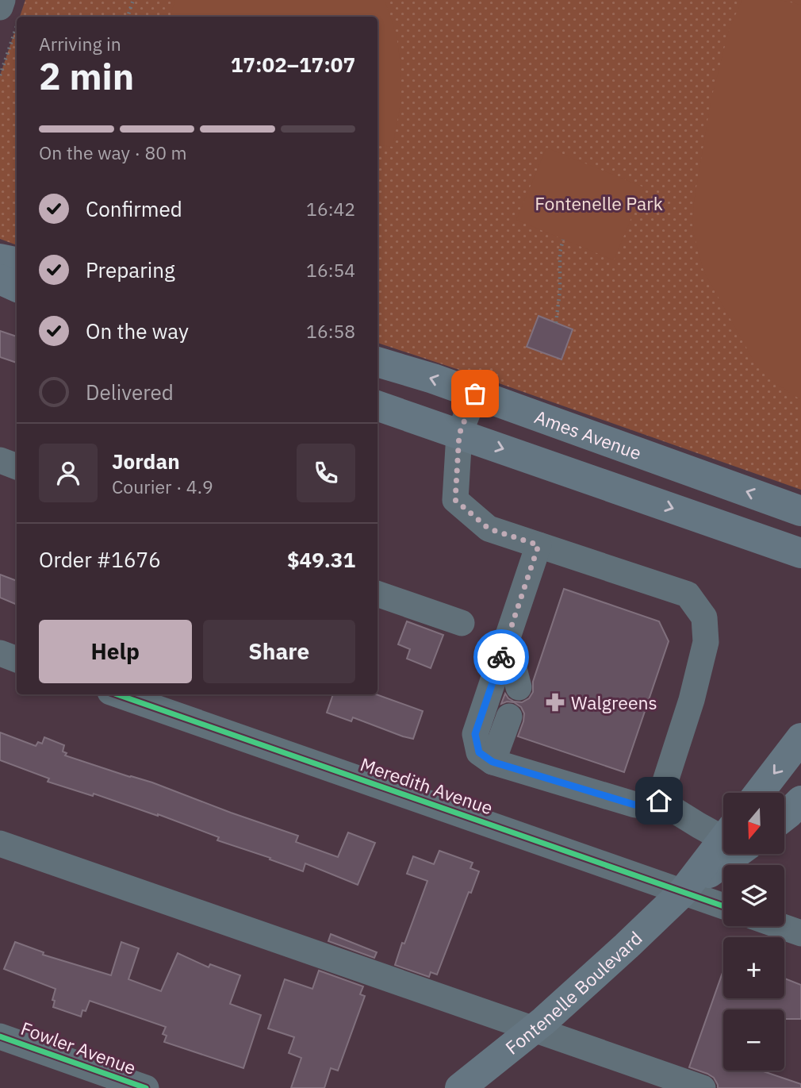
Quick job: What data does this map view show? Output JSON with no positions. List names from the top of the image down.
{
  "streets": {
    "main road": ["Ames Avenue", "Fontenelle Boulevard"],
    "street": ["Meredith Avenue", "Fowler Avenue"]
  },
  "crossings": [
    ["Meredith Avenue", "Fontenelle Boulevard"]
  ],
  "parks": ["Fontenelle Park"],
  "places": {
    "pharmacy": ["Walgreens"]
  },
  "north": "bottom",
  "page": {
    "heading": ["2 min", "Arriving in", "17:02–17:07"],
    "panel": [
      "Jordan",
      "Courier · 4.9",
      "Order #1676",
      "$49.31"
    ],
    "bar": "On the way · 80 m",
    "list": [
      ["Confirmed", "16:42"],
      ["Preparing", "16:54"],
      ["On the way", "16:58"],
      "Delivered"
    ],
    "buttons": ["Help", "Share"],
    "map_buttons": ["+", "−"]
  }
}
